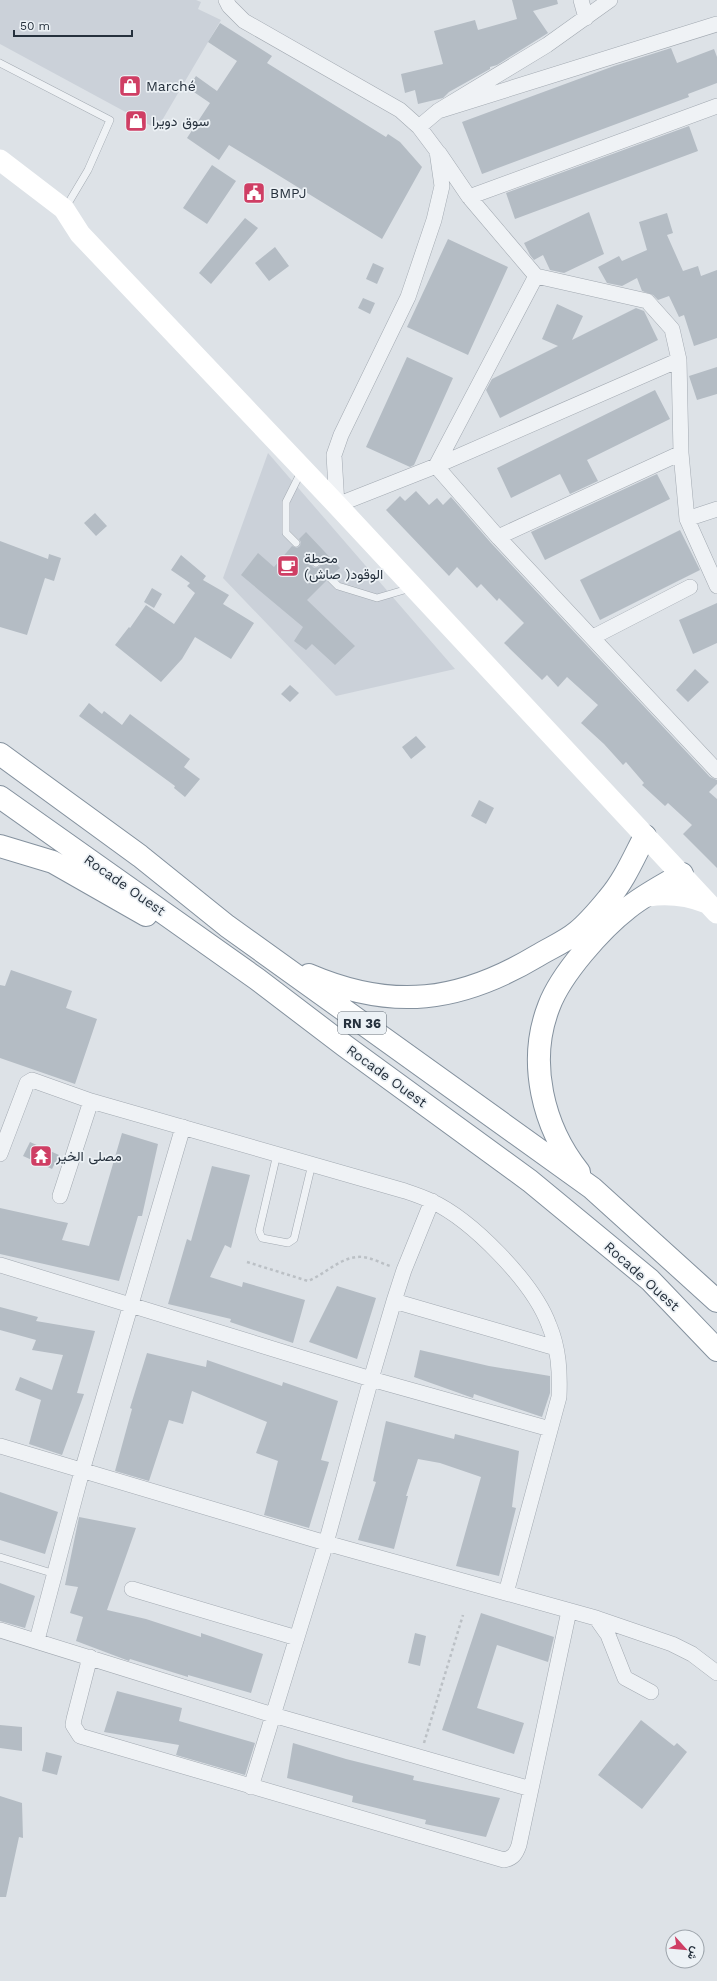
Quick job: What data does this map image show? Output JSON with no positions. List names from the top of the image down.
{
  "streets": {
    "highway": ["Rocade Ouest", "RN 36"]
  },
  "places": {
    "shop": ["Marché", "سوق دويرا"],
    "public building": ["BMPJ"],
    "cafe": ["محطة الوقود( صاش)"],
    "temple": ["مصلى الخير"]
  },
  "scale_bar": "50 m",
  "north": "bottom right"
}
